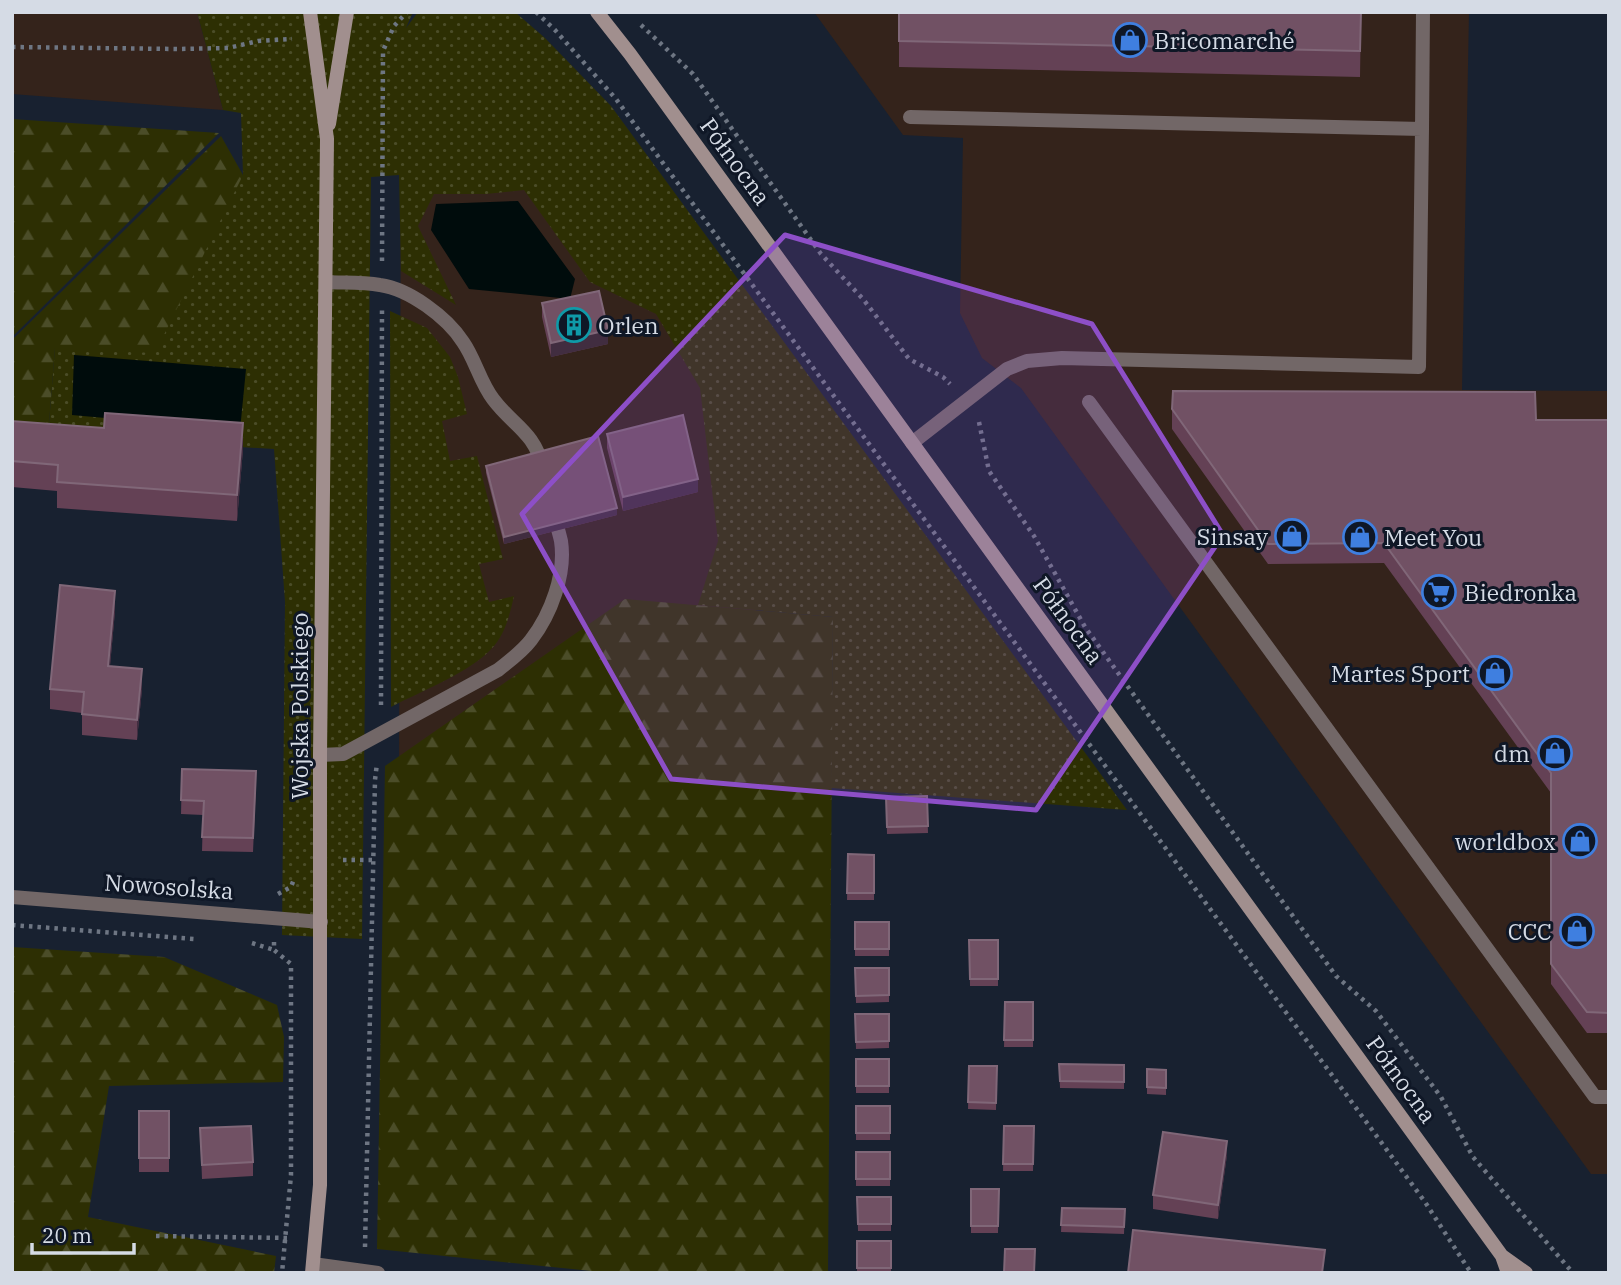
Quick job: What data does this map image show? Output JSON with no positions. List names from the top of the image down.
{
  "streets": {
    "street": ["Północna", "Wojska Polskiego", "Nowosolska"]
  },
  "crossings": [
    ["Wojska Polskiego", "Nowosolska"]
  ],
  "places": {
    "shop": [
      "Bricomarché",
      "Sinsay",
      "Meet You",
      "Martes Sport",
      "dm",
      "worldbox",
      "CCC"
    ],
    "building": ["Orlen"],
    "supermarket": ["Biedronka"]
  },
  "scale_bar": "20 m"
}
